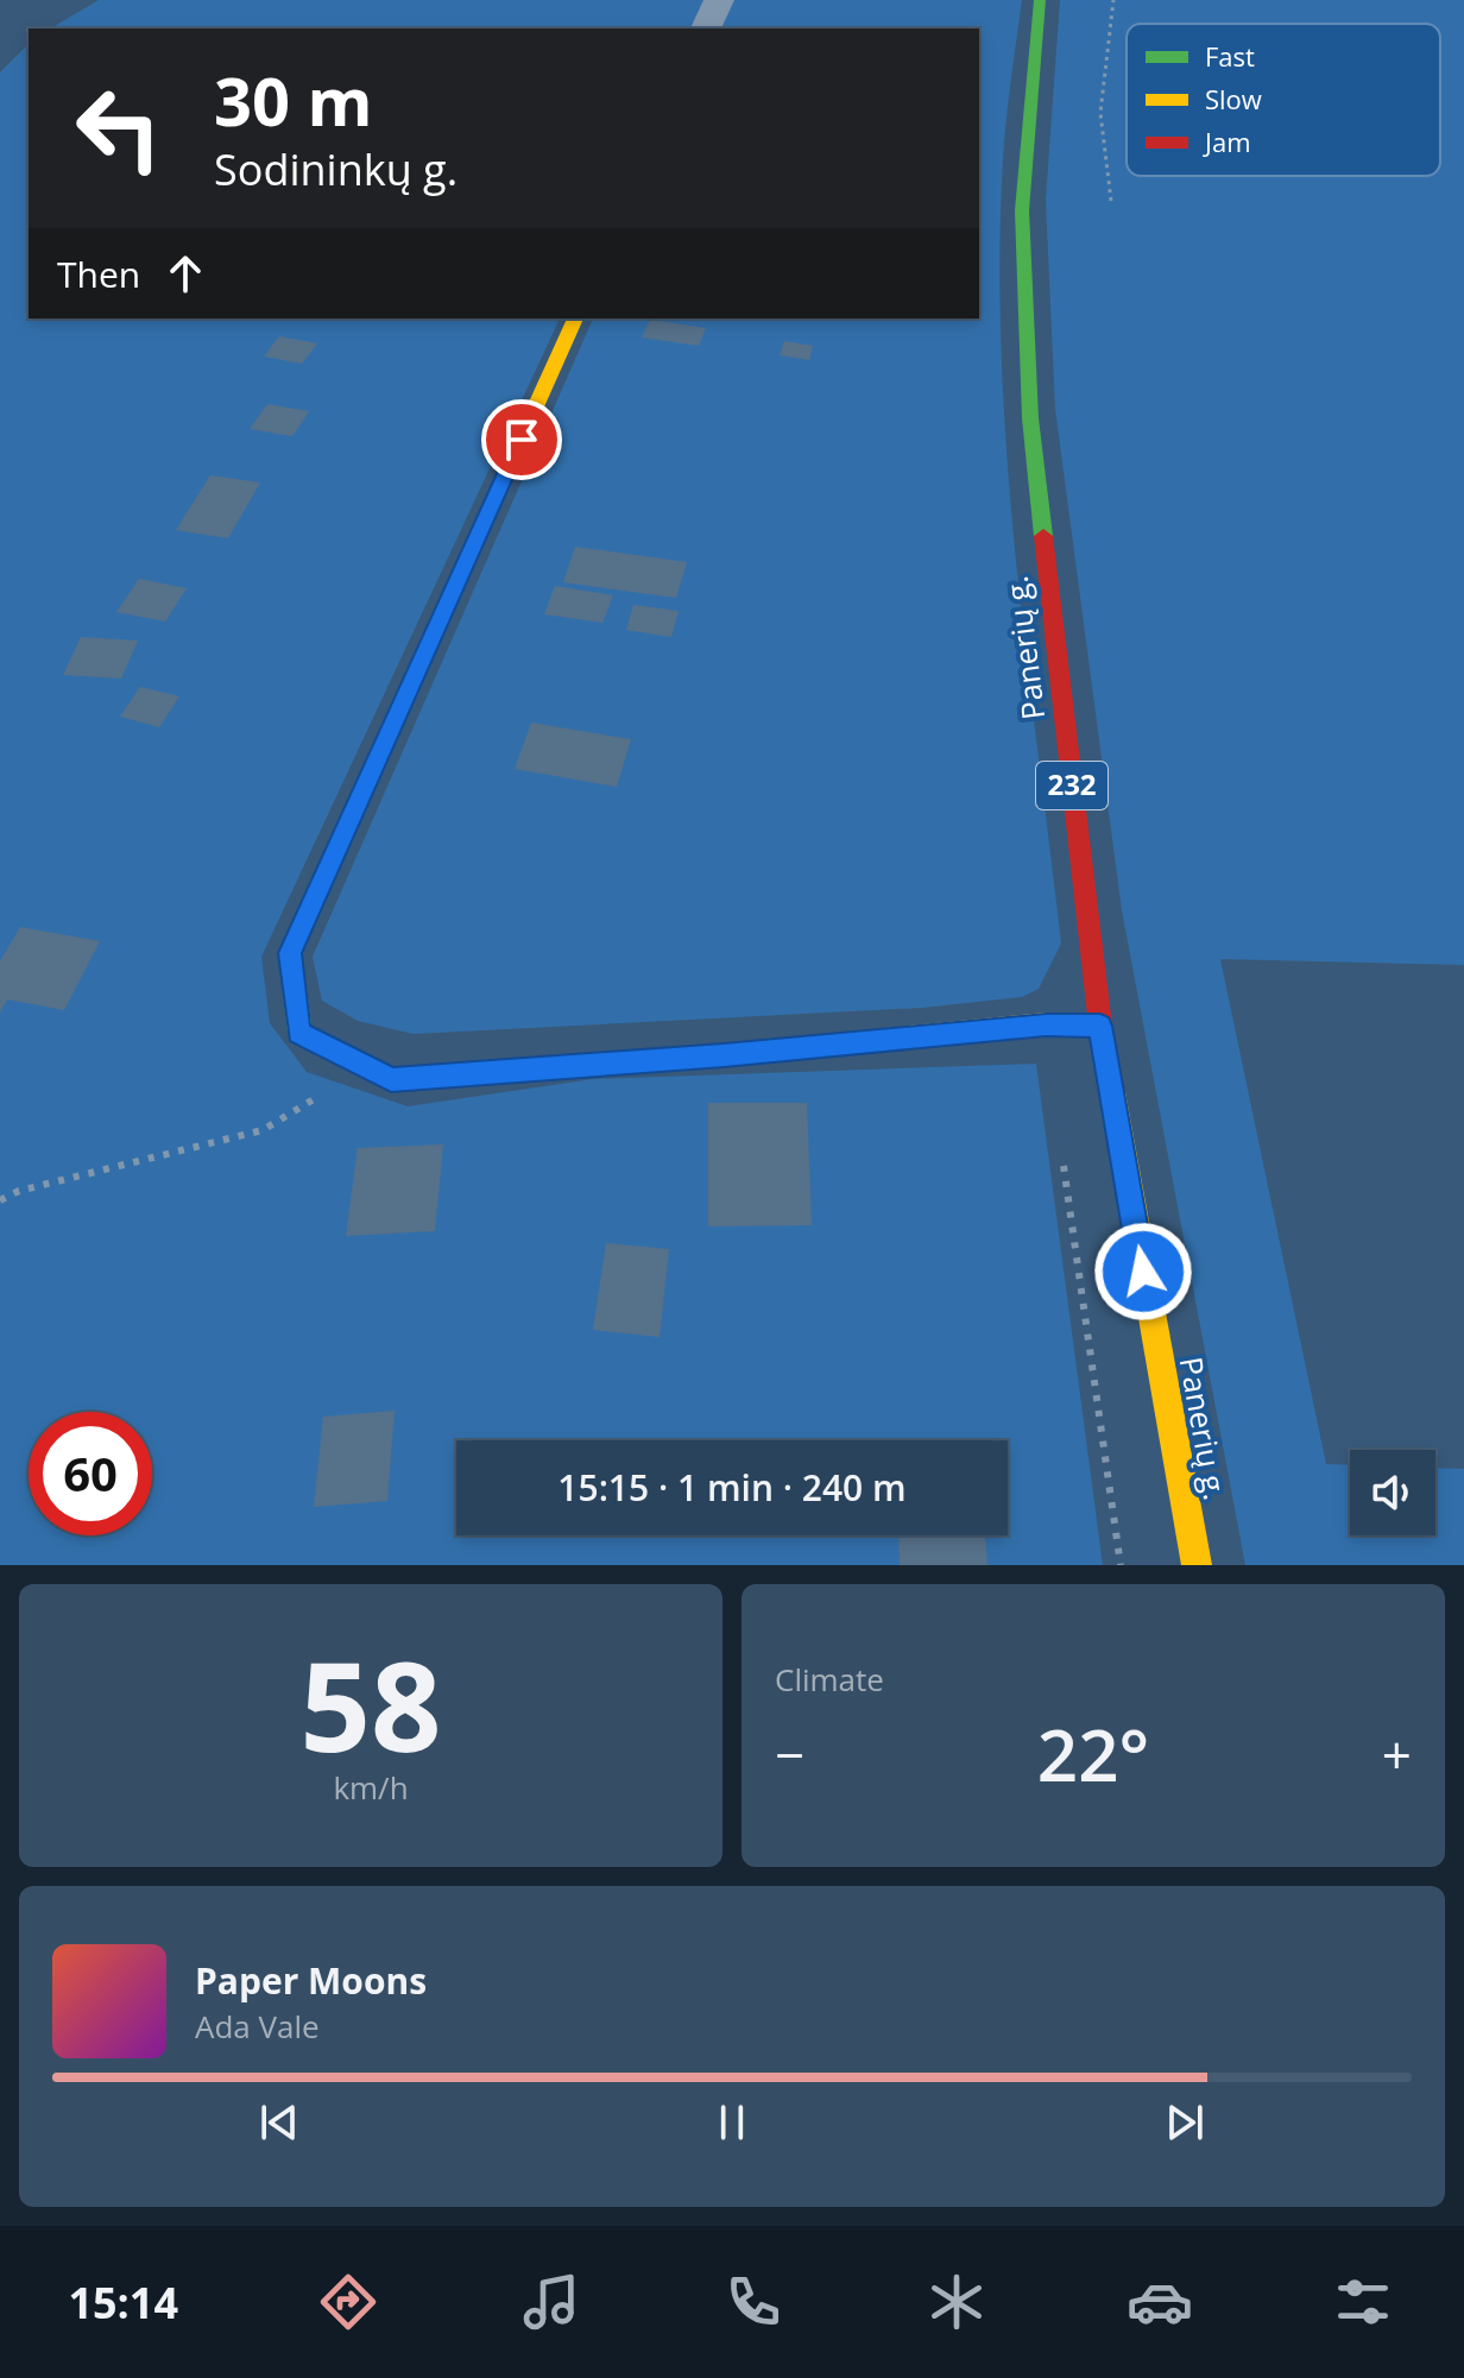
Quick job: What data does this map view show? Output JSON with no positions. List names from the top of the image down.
{
  "streets": {
    "main road": ["Panerių g.", "232"]
  },
  "legend": ["Fast", "Slow", "Jam"],
  "page": {
    "turn": ["30 m", "Sodininkų g."],
    "then": "Then",
    "limit": "60",
    "trip": "15:15 · 1 min · 240 m",
    "tile": [
      ["58", "km/h"],
      "Climate"
    ],
    "heat": ["−", "22°", "+"],
    "song": ["Paper Moons", "Ada Vale"],
    "tabs": "15:14"
  }
}
